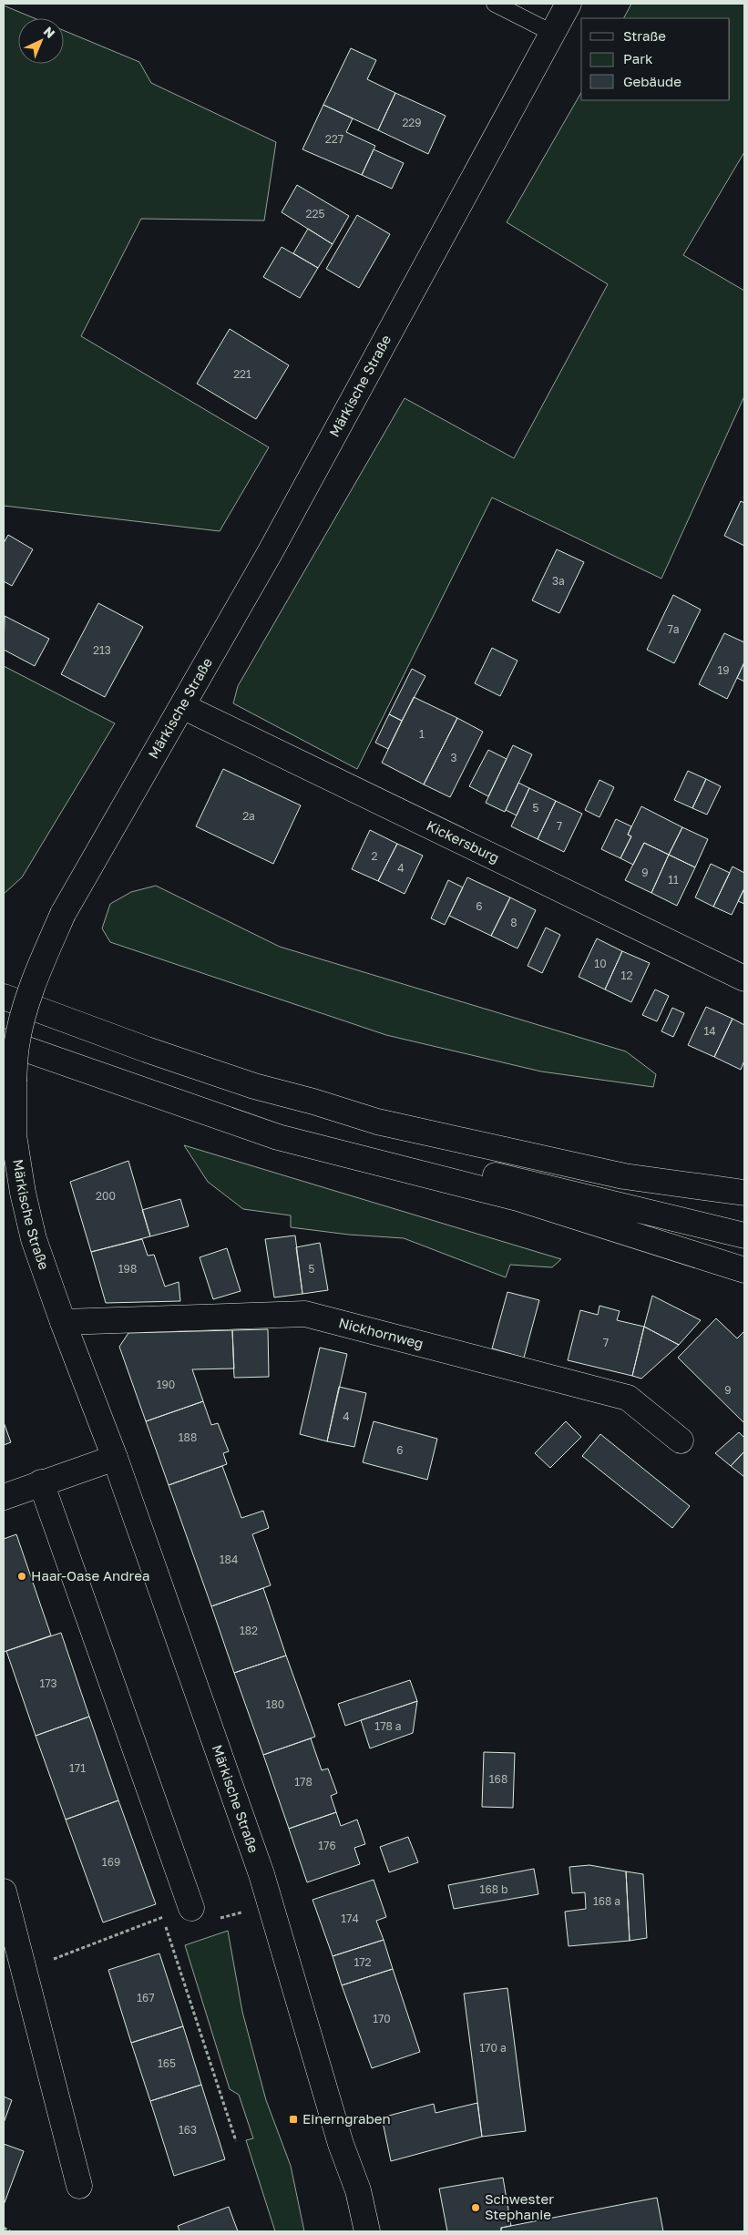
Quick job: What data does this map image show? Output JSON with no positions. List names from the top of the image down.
{
  "streets": {
    "main road": ["Märkische Straße", "Kickersburg", "Nickhornweg"]
  },
  "crossings": [
    ["Märkische Straße", "Kickersburg"],
    ["Märkische Straße", "Nickhornweg"]
  ],
  "places": {
    "other": ["Haar-Oase Andrea", "Schwester Stephanie"],
    "transit": ["Einerngraben"]
  },
  "house_numbers": [
    "229",
    "227",
    "225",
    "221",
    "3a",
    "7a",
    "213",
    "19",
    "1",
    "3",
    "5",
    "2a",
    "7",
    "2",
    "4",
    "9",
    "11",
    "6",
    "8",
    "10",
    "12",
    "14",
    "200",
    "198",
    "5",
    "7",
    "190",
    "9",
    "4",
    "188",
    "6",
    "184",
    "182",
    "173",
    "180",
    "178 a",
    "171",
    "168",
    "178",
    "176",
    "169",
    "168 b",
    "168 a",
    "174",
    "172",
    "167",
    "170",
    "170 a",
    "165",
    "163"
  ],
  "legend": ["Straße", "Park", "Gebäude"],
  "north": "top right"
}
